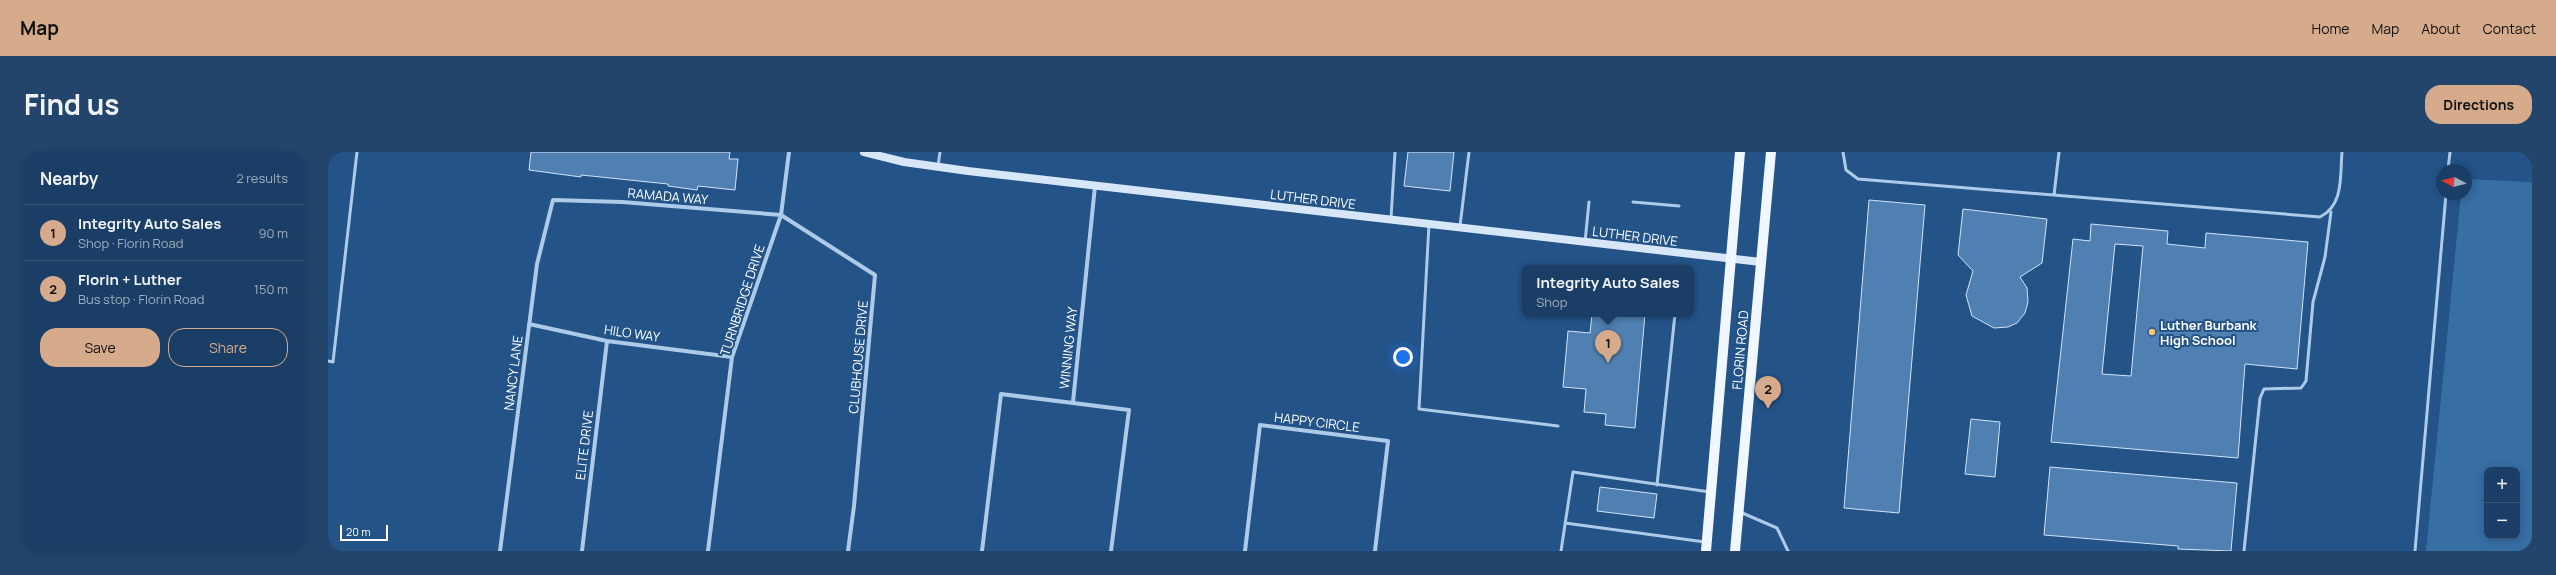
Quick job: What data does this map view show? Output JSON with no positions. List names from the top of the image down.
{
  "streets": {
    "main road": ["FLORIN ROAD"],
    "street": [
      "RAMADA WAY",
      "LUTHER DRIVE",
      "TURNBRIDGE DRIVE",
      "HILO WAY",
      "WINNING WAY",
      "CLUBHOUSE DRIVE",
      "NANCY LANE",
      "HAPPY CIRCLE",
      "ELITE DRIVE"
    ]
  },
  "crossings": [
    ["RAMADA WAY", "TURNBRIDGE DRIVE"],
    ["RAMADA WAY", "CLUBHOUSE DRIVE"],
    ["RAMADA WAY", "NANCY LANE"],
    ["LUTHER DRIVE", "WINNING WAY"],
    ["LUTHER DRIVE", "FLORIN ROAD"],
    ["TURNBRIDGE DRIVE", "HILO WAY"],
    ["TURNBRIDGE DRIVE", "CLUBHOUSE DRIVE"],
    ["HILO WAY", "NANCY LANE"],
    ["HILO WAY", "ELITE DRIVE"]
  ],
  "places": ["Luther Burbank High School"],
  "scale_bar": "20 m",
  "north": "left",
  "page": {
    "header": "Map",
    "nav": [
      "Home",
      "Map",
      "About",
      "Contact"
    ],
    "title": "Find us",
    "buttons": [
      "Directions",
      ["Save", "Share"]
    ],
    "heading": ["Nearby", "2 results"],
    "list": [
      {
        "mark": "1",
        "name": "Integrity Auto Sales",
        "note": "Shop · Florin Road",
        "value": "90 m"
      },
      {
        "mark": "2",
        "name": "Florin + Luther",
        "note": "Bus stop · Florin Road",
        "value": "150 m"
      }
    ],
    "popup": ["Integrity Auto Sales", "Shop"],
    "pins": ["1", "2"],
    "map_buttons": ["+", "−"],
    "scale": "20 m"
  }
}
